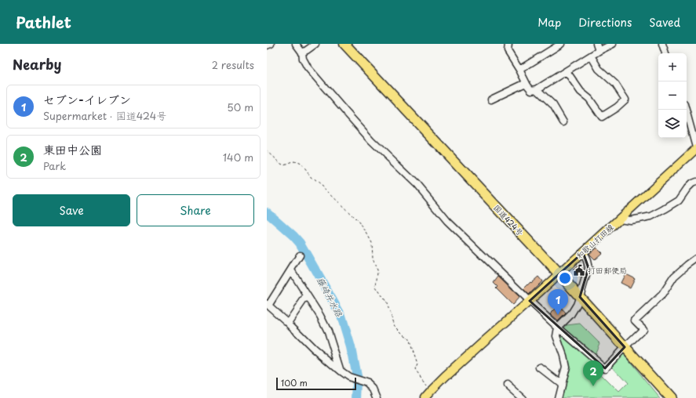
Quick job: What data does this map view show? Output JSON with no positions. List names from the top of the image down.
{
  "streets": {
    "highway": ["国道424号"],
    "main road": ["和歌山打田線"]
  },
  "crossings": [
    ["国道424号", "和歌山打田線"]
  ],
  "water": ["藤崎井水路"],
  "places": {
    "public building": ["打田郵便局"]
  },
  "scale_bar": "100 m",
  "page": {
    "header": "Pathlet",
    "nav": ["Map", "Directions", "Saved"],
    "heading": ["Nearby", "2 results"],
    "map_buttons": ["+", "−"],
    "list": [
      {
        "mark": "1",
        "name": "セブン-イレブン",
        "note": "Supermarket · 国道424号",
        "value": "50 m"
      },
      {
        "mark": "2",
        "name": "東田中公園",
        "note": "Park",
        "value": "140 m"
      }
    ],
    "buttons": ["Save", "Share"],
    "pins": ["1", "2"],
    "scale": "100 m"
  }
}
